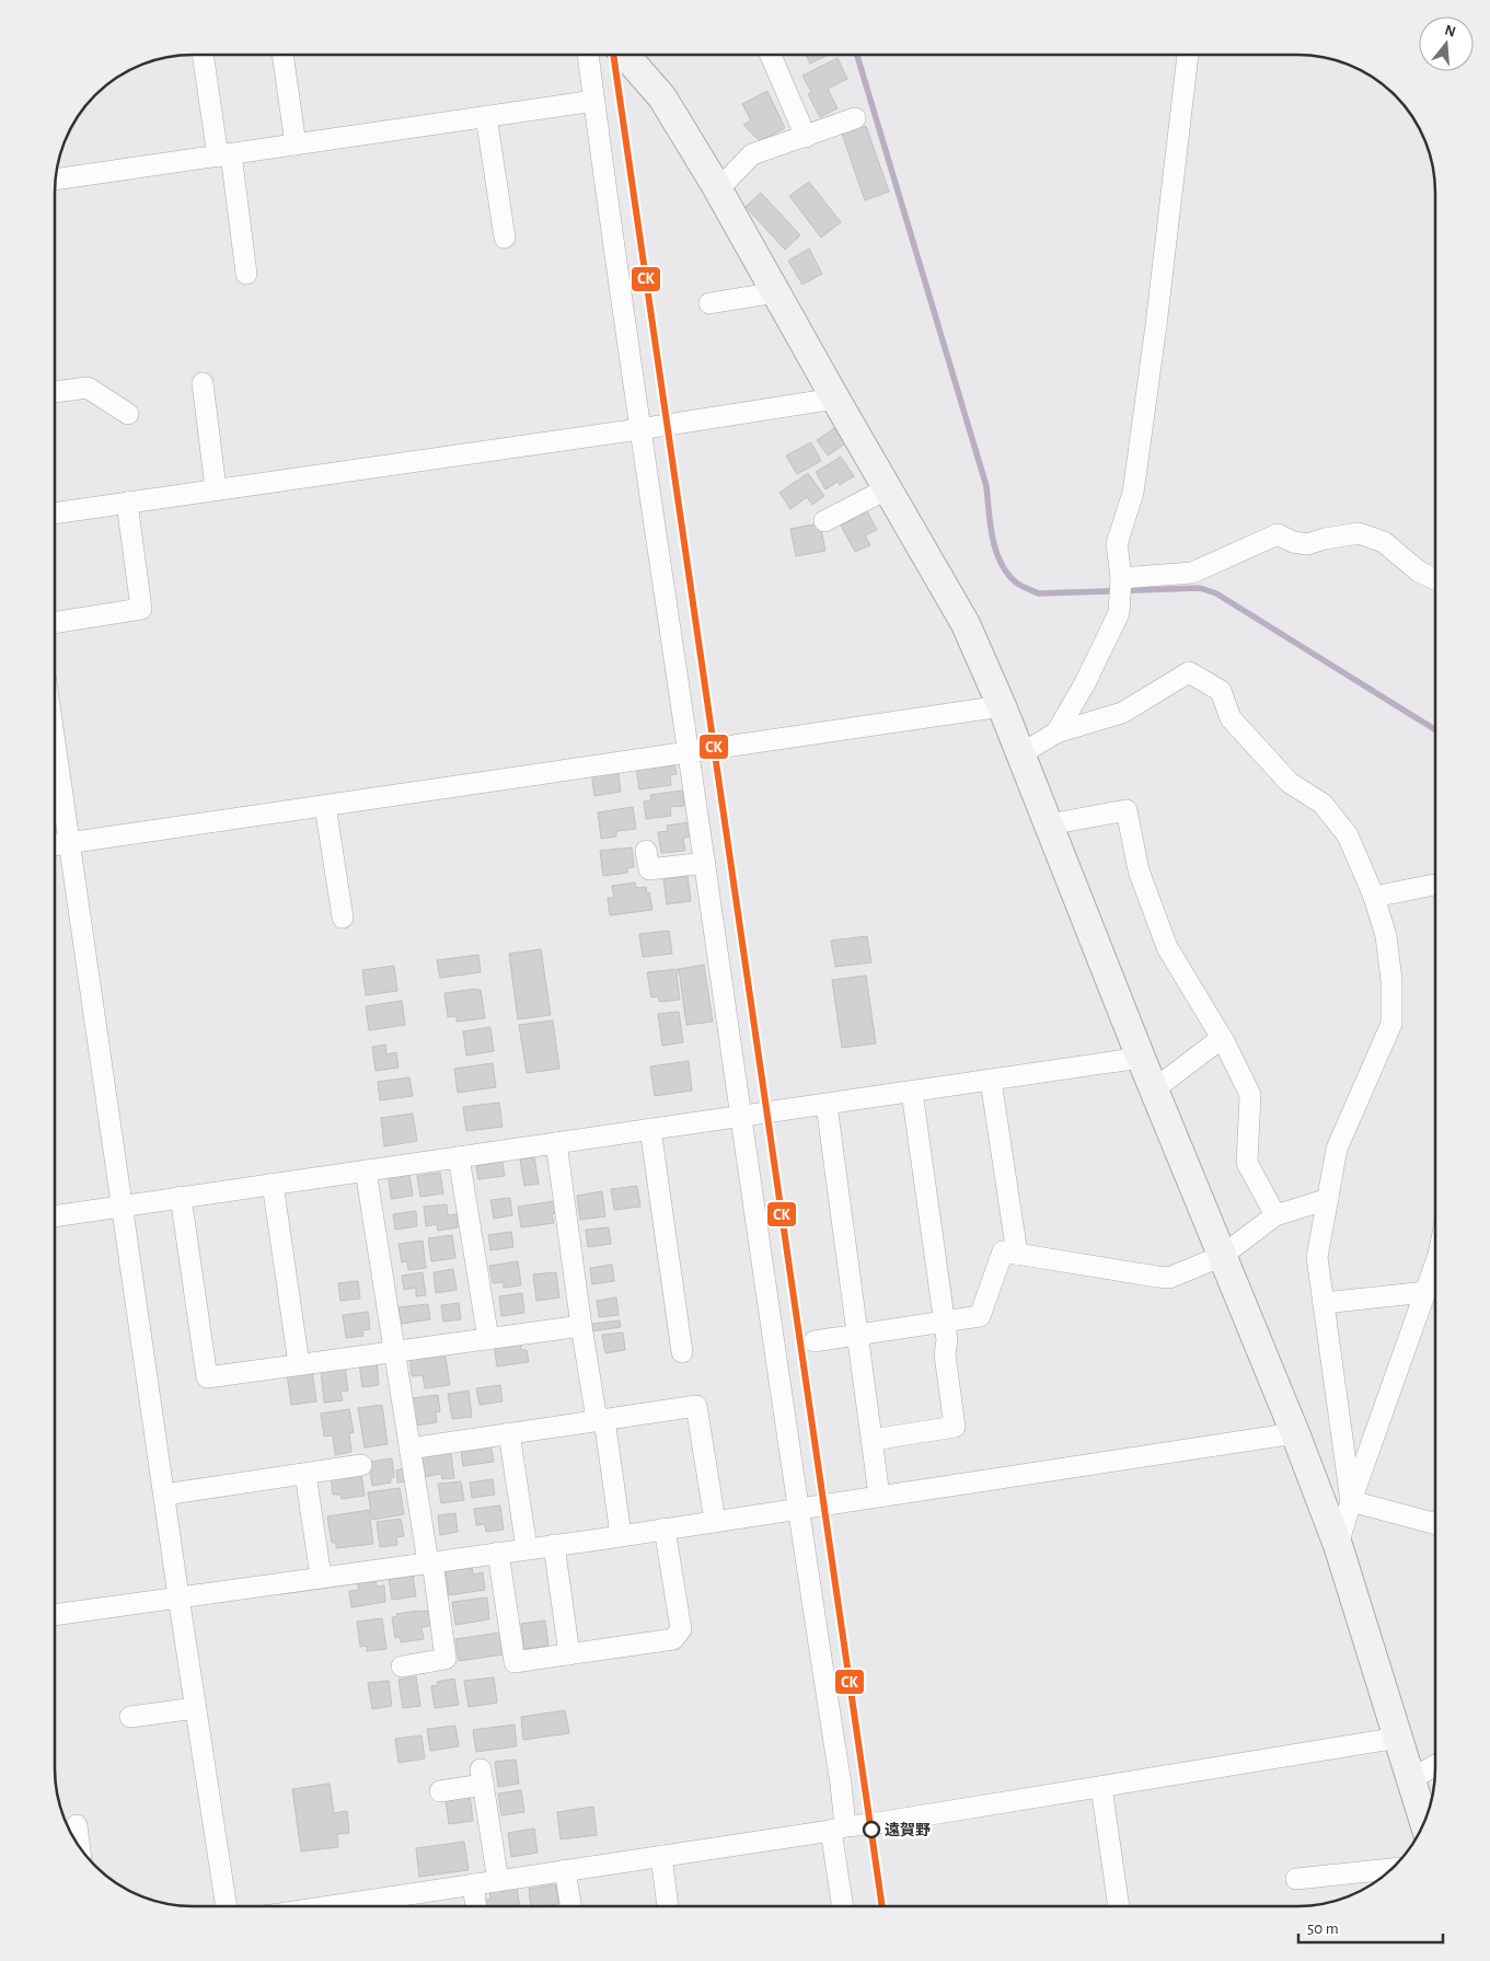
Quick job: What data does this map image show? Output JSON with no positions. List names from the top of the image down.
{
  "places": ["遠賀野"],
  "lines": ["transit line CK"],
  "scale_bar": "50 m",
  "north": "top"
}
